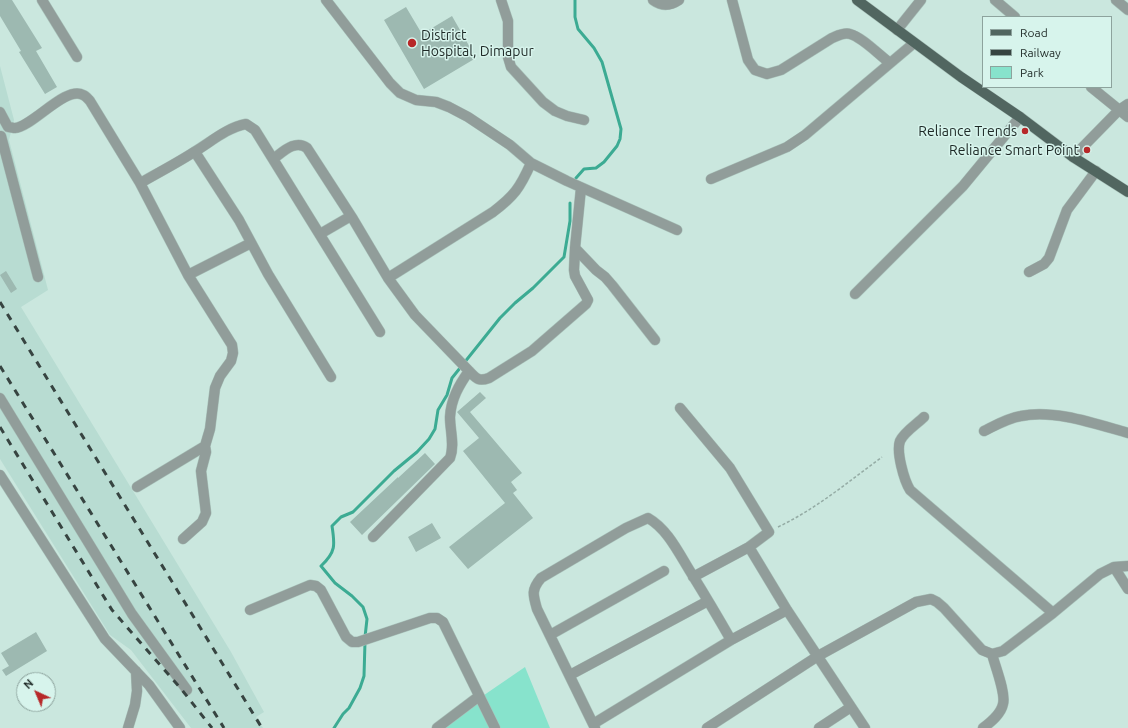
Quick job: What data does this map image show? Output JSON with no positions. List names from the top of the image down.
{
  "places": ["District Hospital, Dimapur", "Reliance Trends", "Reliance Smart Point"],
  "legend": ["Road", "Railway", "Park"],
  "north": "top left"
}
